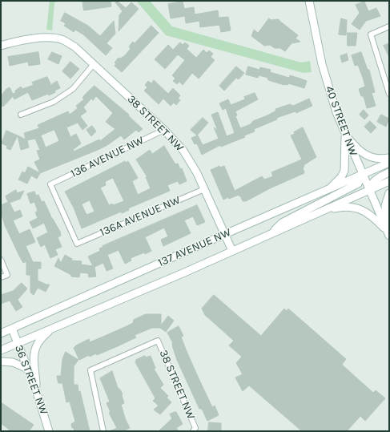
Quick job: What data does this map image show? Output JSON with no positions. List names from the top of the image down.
{
  "streets": {
    "main road": [
      "40 STREET NW",
      "38 STREET NW",
      "137 AVENUE NW",
      "36 STREET NW"
    ],
    "street": ["136 AVENUE NW", "136A AVENUE NW"]
  },
  "crossings": [
    ["40 STREET NW", "137 AVENUE NW"],
    ["38 STREET NW", "136 AVENUE NW"],
    ["38 STREET NW", "136A AVENUE NW"],
    ["38 STREET NW", "137 AVENUE NW"],
    ["136 AVENUE NW", "136A AVENUE NW"],
    ["137 AVENUE NW", "36 STREET NW"]
  ]
}
